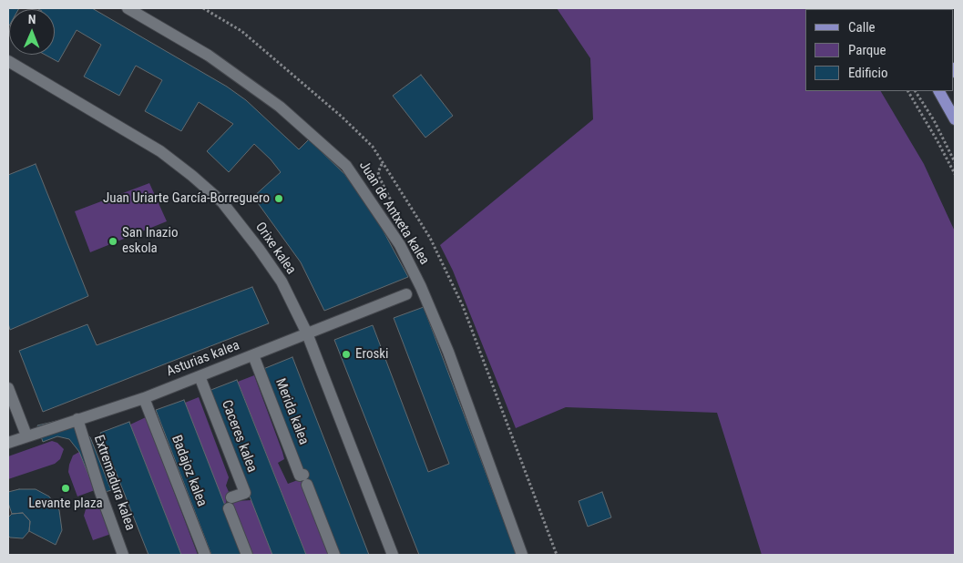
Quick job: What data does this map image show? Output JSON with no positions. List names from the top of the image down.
{
  "streets": {
    "street": [
      "Juan de Antxeta kalea",
      "Orixe kalea",
      "Asturias kalea",
      "Merida kalea",
      "Caceres kalea",
      "Badajoz kalea",
      "Extremadura kalea"
    ]
  },
  "crossings": [
    ["Orixe kalea", "Asturias kalea"],
    ["Asturias kalea", "Merida kalea"],
    ["Asturias kalea", "Caceres kalea"],
    ["Asturias kalea", "Badajoz kalea"],
    ["Asturias kalea", "Extremadura kalea"]
  ],
  "places": [
    "Juan Uriarte García-Borreguero",
    "San Inazio eskola",
    "Eroski",
    "Levante plaza"
  ],
  "legend": ["Calle", "Parque", "Edificio"],
  "north": "top"
}
